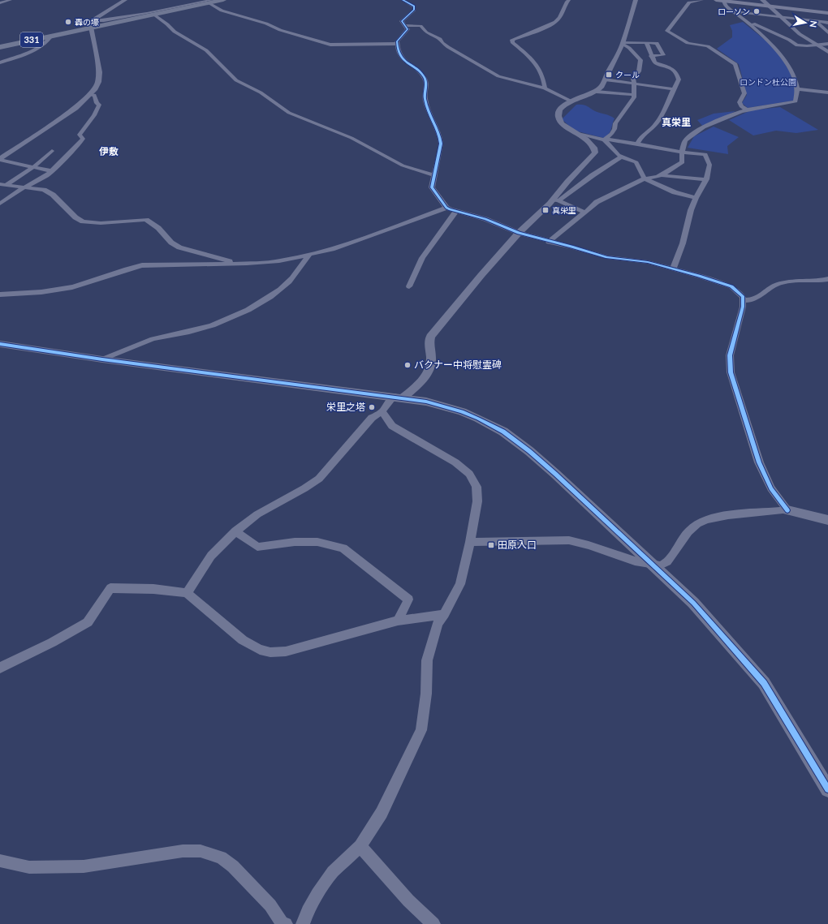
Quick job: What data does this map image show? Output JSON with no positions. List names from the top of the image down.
{
  "streets": {
    "highway": ["331"]
  },
  "districts": ["真栄里", "伊敷"],
  "parks": ["ロンドン杜公園"],
  "places": {
    "other": [
      "ローソン",
      "轟の壕",
      "バクナー中将慰霊碑",
      "栄里之塔"
    ],
    "transit": ["クール", "真栄里", "田原入口"]
  },
  "north": "right"
}
